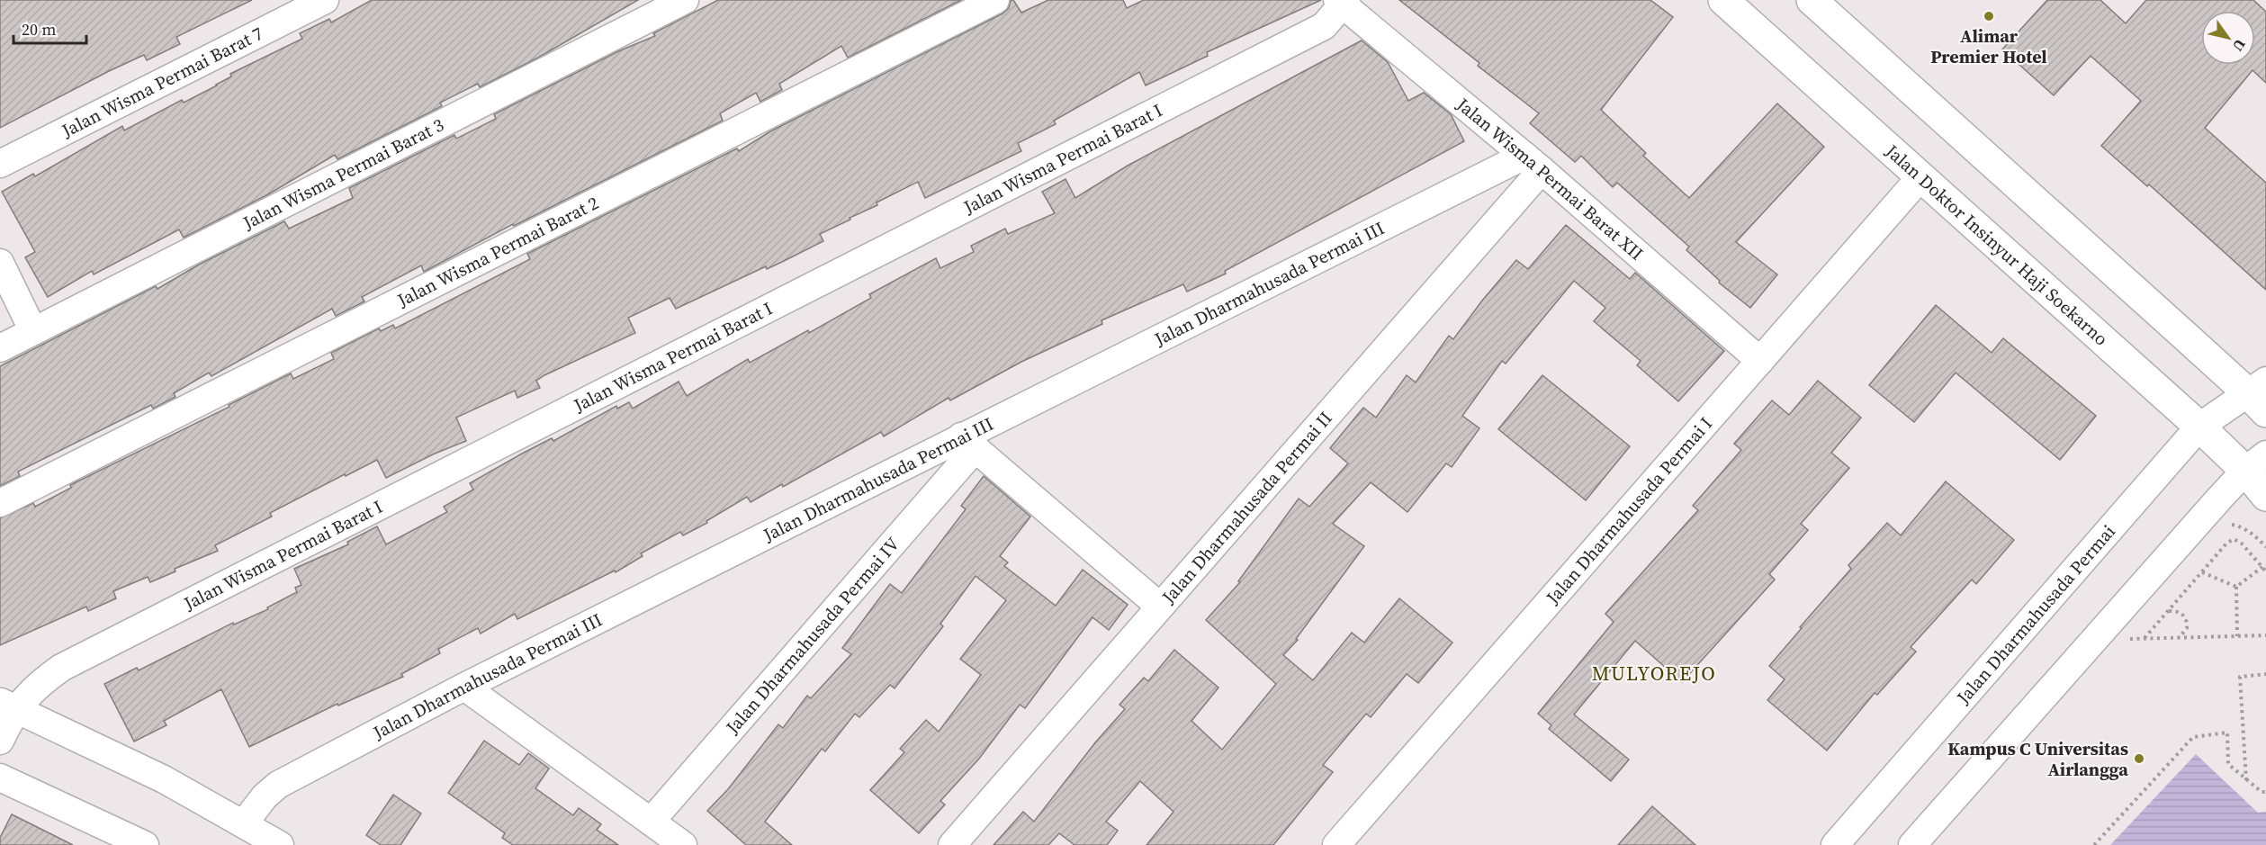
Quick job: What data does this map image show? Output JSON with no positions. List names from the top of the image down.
{
  "streets": {
    "main road": ["Jalan Doktor Insinyur Haji Soekarno"],
    "street": [
      "Jalan Wisma Permai Barat 7",
      "Jalan Wisma Permai Barat I",
      "Jalan Wisma Permai Barat 3",
      "Jalan Wisma Permai Barat XII",
      "Jalan Wisma Permai Barat 2",
      "Jalan Dharmahusada Permai III",
      "Jalan Dharmahusada Permai II",
      "Jalan Dharmahusada Permai I",
      "Jalan Dharmahusada Permai",
      "Jalan Dharmahusada Permai IV"
    ]
  },
  "crossings": [
    ["Jalan Wisma Permai Barat I", "Jalan Wisma Permai Barat XII"],
    ["Jalan Wisma Permai Barat XII", "Jalan Dharmahusada Permai III"],
    ["Jalan Wisma Permai Barat XII", "Jalan Dharmahusada Permai II"],
    ["Jalan Wisma Permai Barat XII", "Jalan Dharmahusada Permai I"],
    ["Jalan Doktor Insinyur Haji Soekarno", "Jalan Dharmahusada Permai I"],
    ["Jalan Doktor Insinyur Haji Soekarno", "Jalan Dharmahusada Permai"],
    ["Jalan Dharmahusada Permai III", "Jalan Dharmahusada Permai II"],
    ["Jalan Dharmahusada Permai III", "Jalan Dharmahusada Permai IV"]
  ],
  "districts": ["MULYOREJO"],
  "places": ["Alimar Premier Hotel", "Kampus C Universitas Airlangga"],
  "scale_bar": "20 m",
  "north": "bottom right"
}
